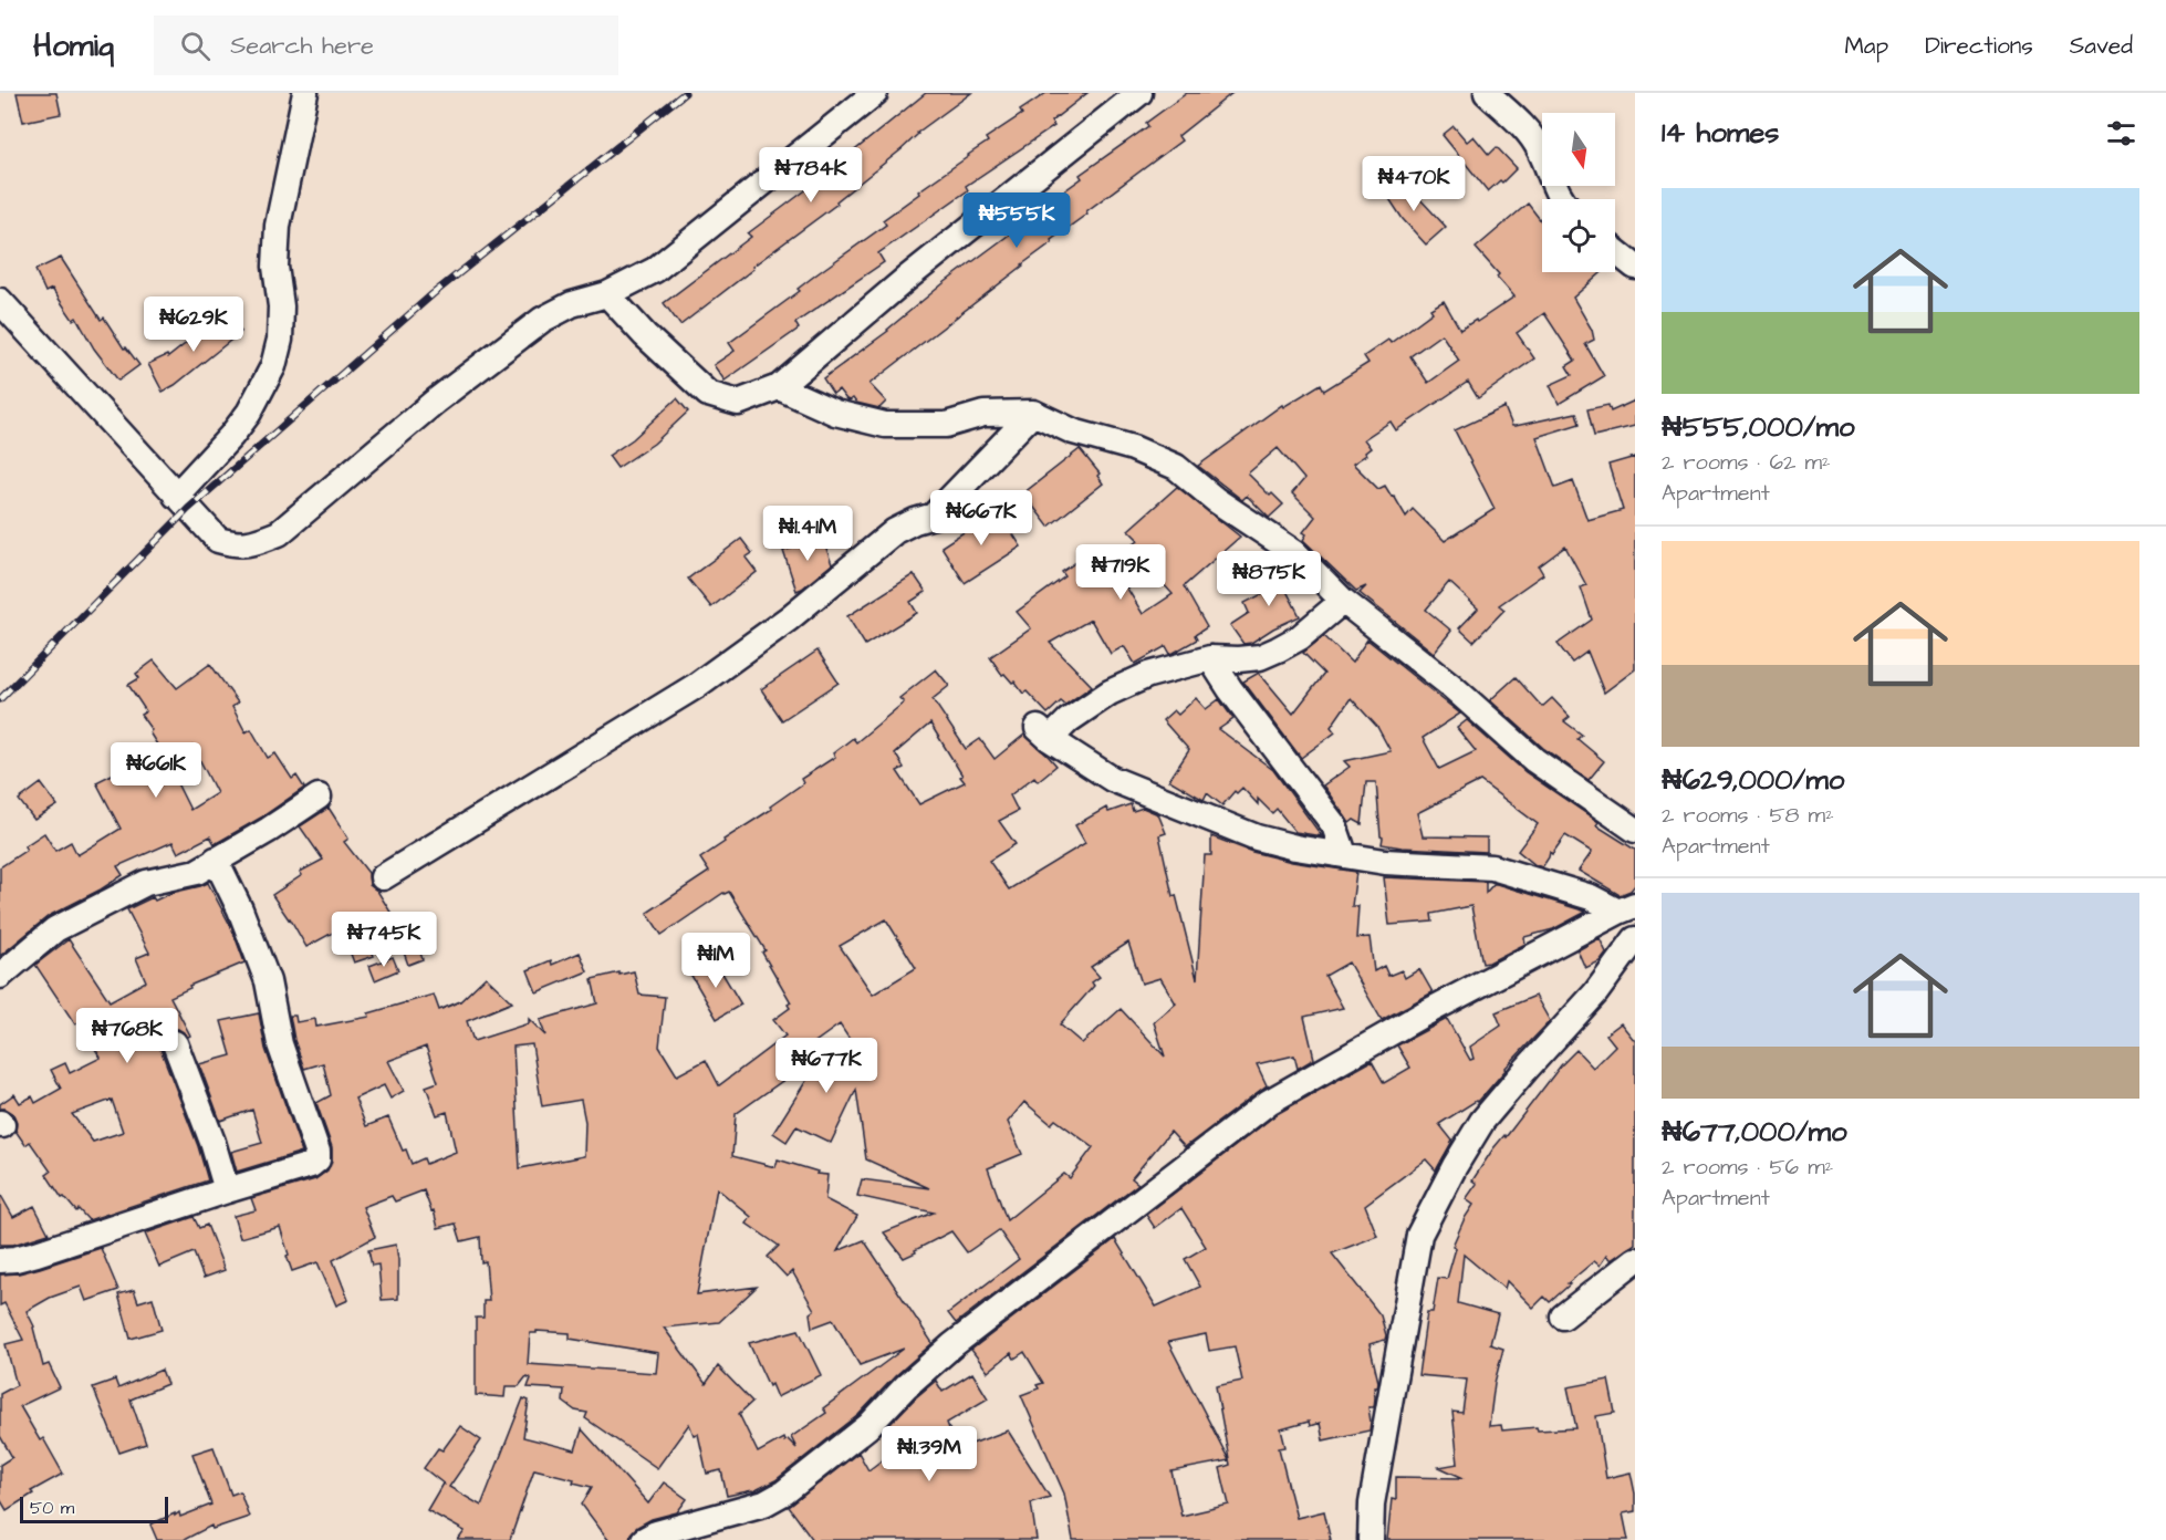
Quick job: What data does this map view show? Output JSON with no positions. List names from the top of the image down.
{
  "scale_bar": "50 m",
  "north": "bottom",
  "page": {
    "header": "Homiq",
    "search": "Search here",
    "nav": ["Map", "Directions", "Saved"],
    "heading": "14 homes",
    "price": [
      "₦784K",
      "₦470K",
      "₦555K",
      "₦629K",
      "₦667K",
      "₦1.41M",
      "₦719K",
      "₦875K",
      "₦661K",
      "₦745K",
      "₦1M",
      "₦768K",
      "₦677K",
      "₦1.39M"
    ],
    "list": [
      {
        "name": "₦555,000/mo",
        "note": "2 rooms · 62 m² · Apartment"
      },
      {
        "name": "₦629,000/mo",
        "note": "2 rooms · 58 m² · Apartment"
      },
      {
        "name": "₦677,000/mo",
        "note": "2 rooms · 56 m² · Apartment"
      }
    ],
    "scale": "50 m"
  }
}
